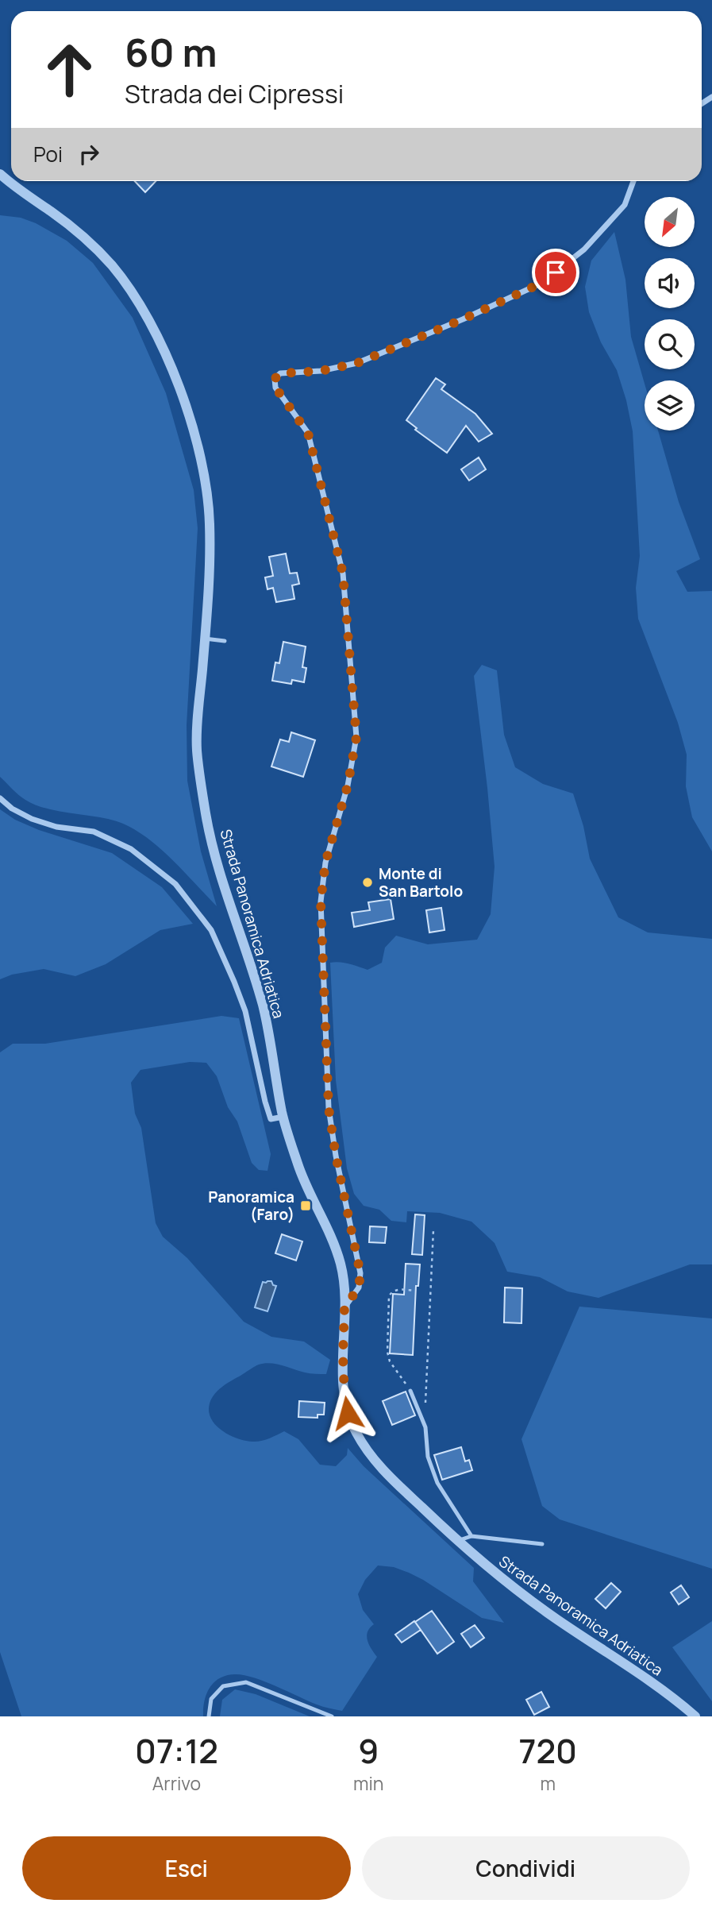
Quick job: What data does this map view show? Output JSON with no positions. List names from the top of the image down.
{
  "streets": {
    "street": ["Strada Panoramica Adriatica"]
  },
  "places": {
    "other": ["Monte di San Bartolo"],
    "transit": ["Panoramica (Faro)"]
  },
  "north": "bottom left",
  "page": {
    "turn": ["60 m", "Strada dei Cipressi"],
    "then": "Poi",
    "eta": [
      "07:12",
      "Arrivo",
      "9",
      "min",
      "720",
      "m"
    ],
    "buttons": ["Esci", "Condividi"]
  }
}
